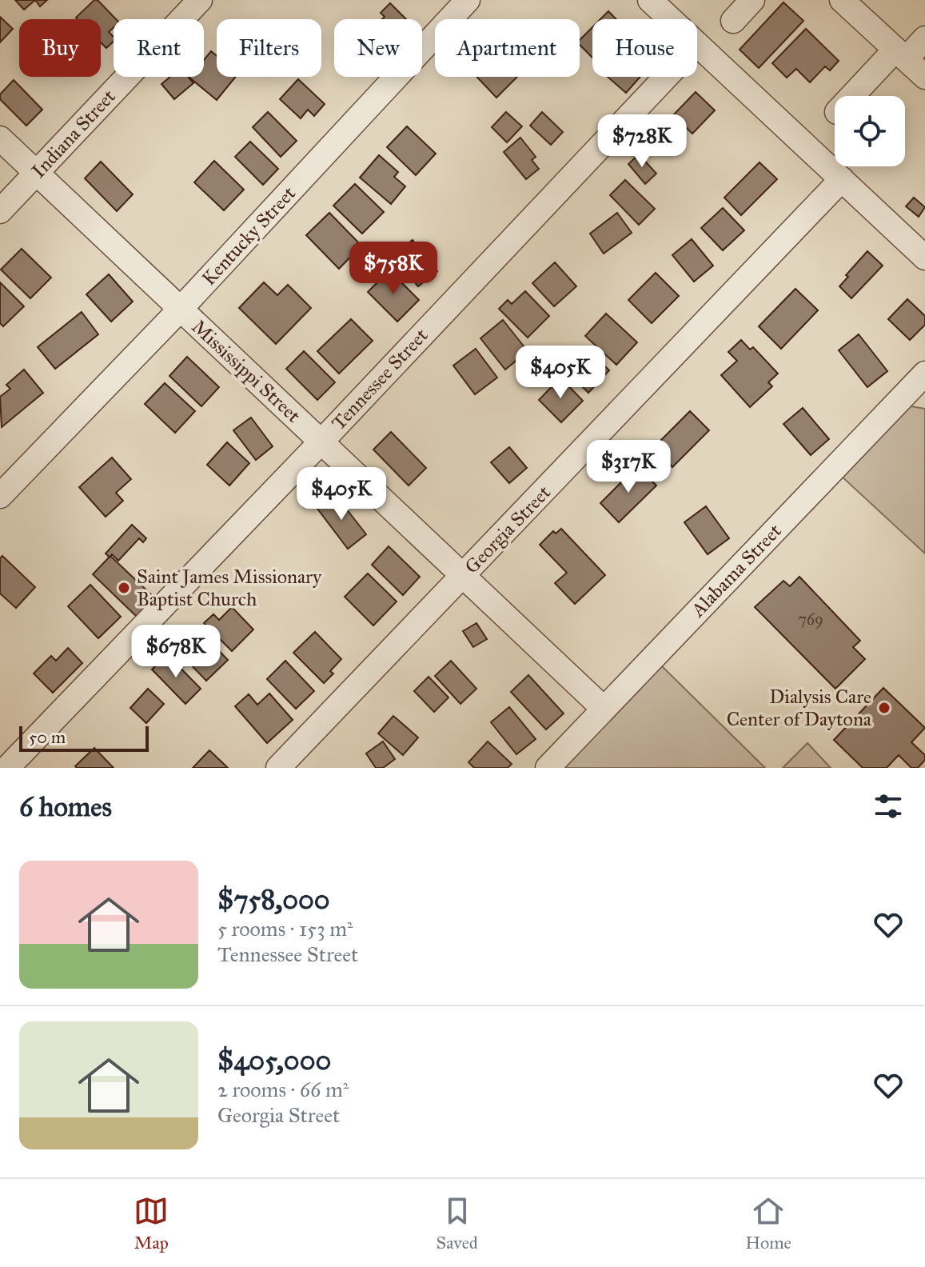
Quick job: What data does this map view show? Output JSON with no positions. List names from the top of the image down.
{
  "streets": {
    "street": [
      "Indiana Street",
      "Kentucky Street",
      "Mississippi Street",
      "Tennessee Street",
      "Georgia Street",
      "Alabama Street"
    ]
  },
  "crossings": [
    ["Indiana Street", "Mississippi Street"],
    ["Kentucky Street", "Mississippi Street"],
    ["Mississippi Street", "Tennessee Street"],
    ["Mississippi Street", "Georgia Street"],
    ["Mississippi Street", "Alabama Street"]
  ],
  "places": ["Saint James Missionary Baptist Church", "Dialysis Care Center of Daytona"],
  "house_numbers": ["769"],
  "scale_bar": "50 m",
  "page": {
    "chip": [
      "Buy",
      "Rent",
      "Filters",
      "New",
      "Apartment",
      "House"
    ],
    "price": [
      "$728K",
      "$758K",
      "$405K",
      "$317K",
      "$405K",
      "$678K"
    ],
    "scale": "50 m",
    "heading": "6 homes",
    "list": [
      {
        "name": "$758,000",
        "note": "5 rooms · 153 m² · Tennessee Street"
      },
      {
        "name": "$405,000",
        "note": "2 rooms · 66 m² · Georgia Street"
      }
    ],
    "tabs": ["Map", "Saved", "Home"]
  }
}
